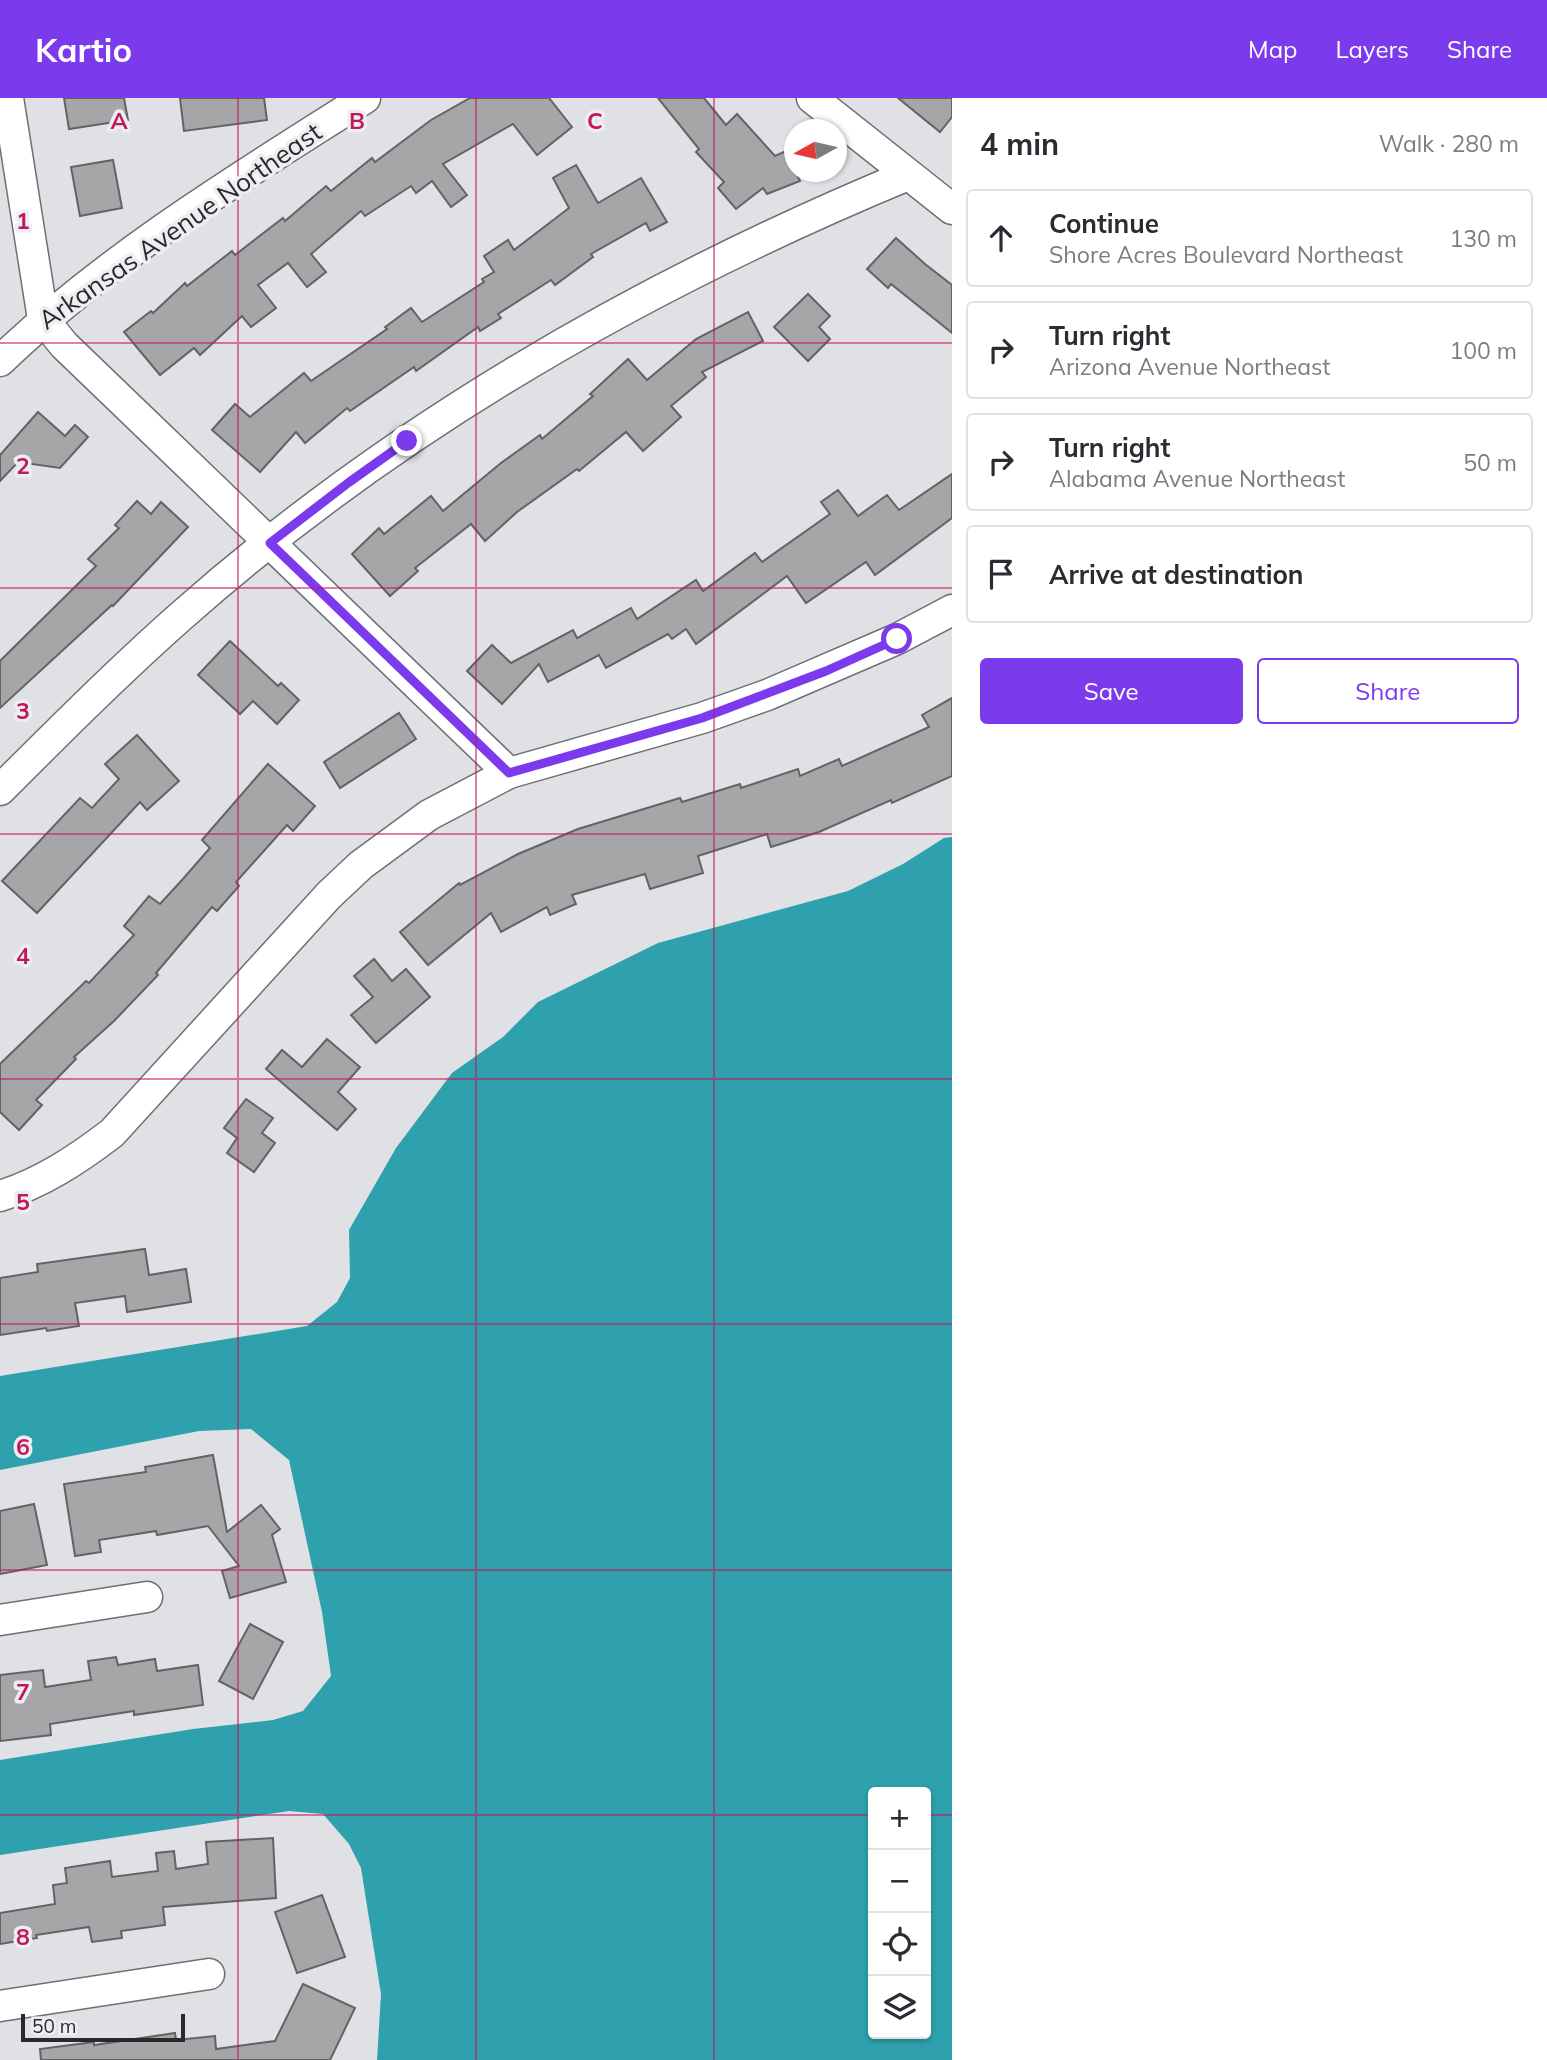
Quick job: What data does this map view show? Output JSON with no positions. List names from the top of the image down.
{
  "streets": {
    "street": ["Arkansas Avenue Northeast"]
  },
  "scale_bar": "50 m",
  "north": "left",
  "page": {
    "header": "Kartio",
    "nav": ["Map", "Layers", "Share"],
    "heading": ["4 min", "Walk · 280 m"],
    "list": [
      ["Continue", "Shore Acres Boulevard Northeast", "130 m"],
      ["Turn right", "Arizona Avenue Northeast", "100 m"],
      ["Turn right", "Alabama Avenue Northeast", "50 m"],
      "Arrive at destination"
    ],
    "buttons": ["Save", "Share"],
    "map_buttons": ["+", "−"],
    "scale": "50 m"
  },
  "grid": {
    "columns": ["A", "B", "C"],
    "rows": [
      "1",
      "2",
      "3",
      "4",
      "5",
      "6",
      "7",
      "8"
    ]
  }
}
